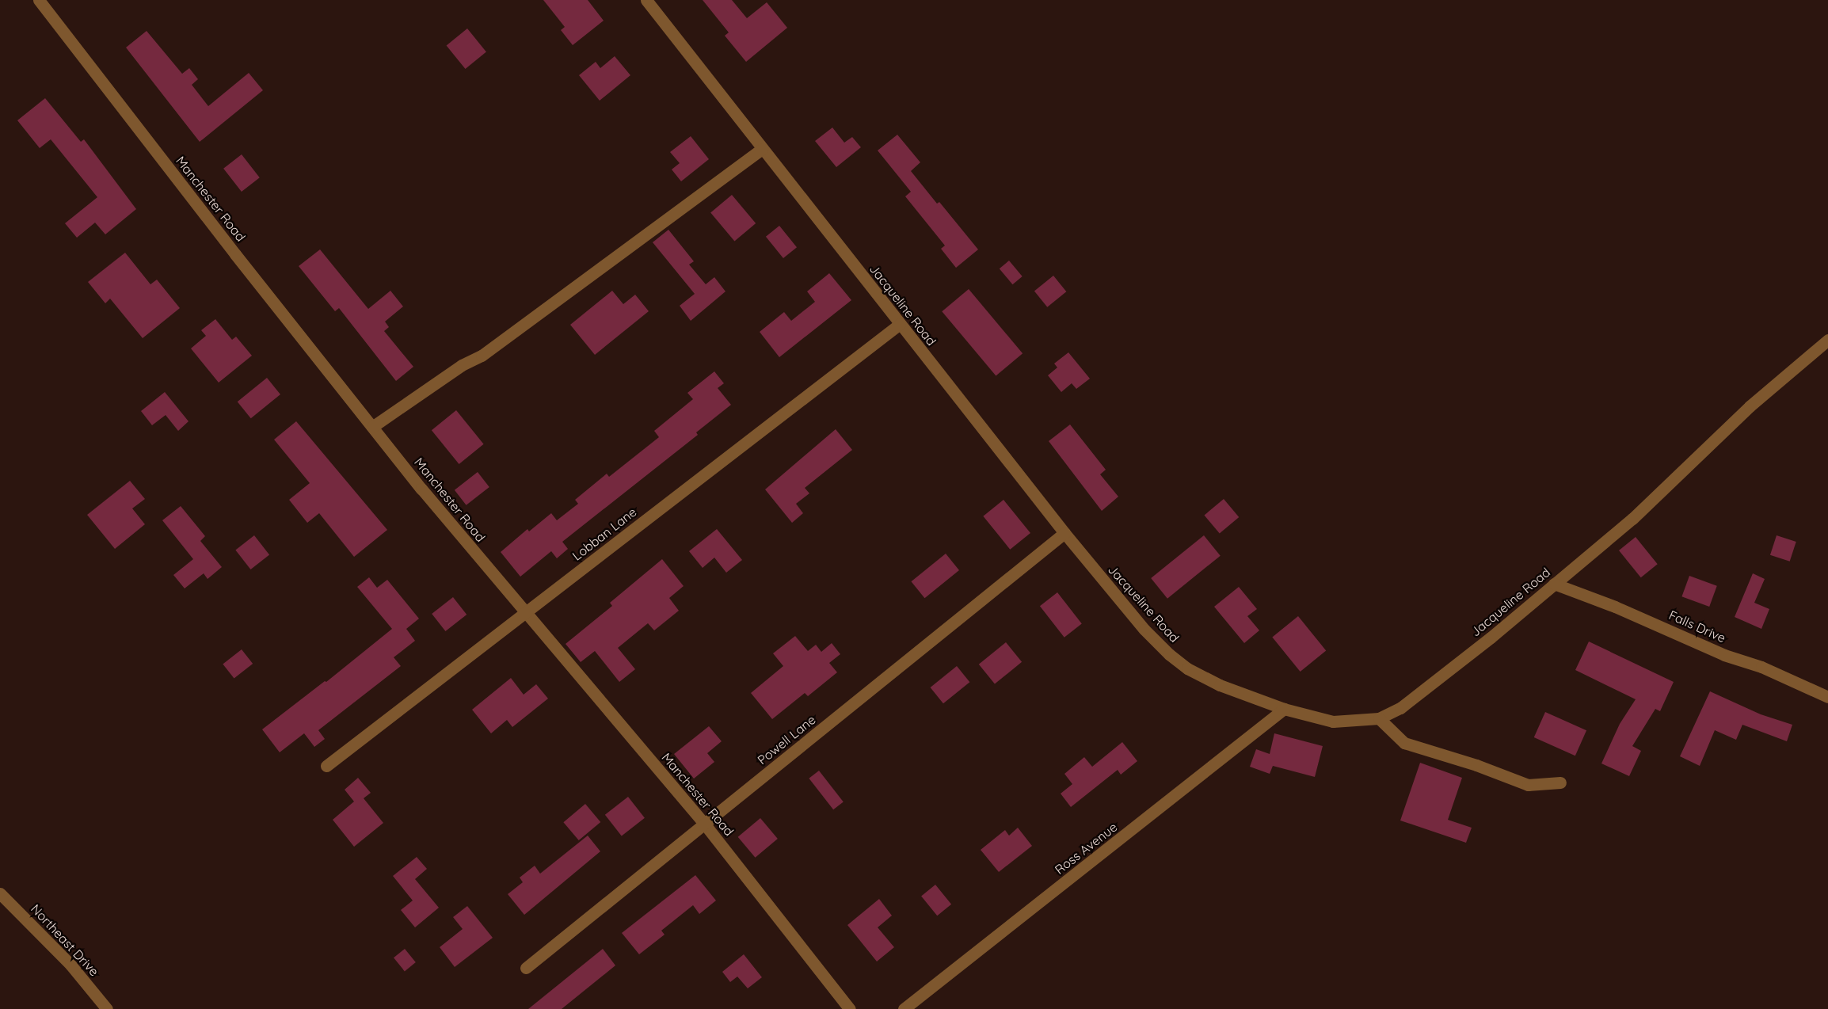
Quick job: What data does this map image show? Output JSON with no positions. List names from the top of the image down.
{
  "streets": {
    "street": [
      "Manchester Road",
      "Jacqueline Road",
      "Lobban Lane",
      "Falls Drive",
      "Powell Lane",
      "Ross Avenue",
      "Northeast Drive"
    ]
  },
  "crossings": [
    ["Manchester Road", "Lobban Lane"],
    ["Manchester Road", "Powell Lane"],
    ["Jacqueline Road", "Lobban Lane"],
    ["Jacqueline Road", "Falls Drive"],
    ["Jacqueline Road", "Powell Lane"],
    ["Jacqueline Road", "Ross Avenue"]
  ]
}
